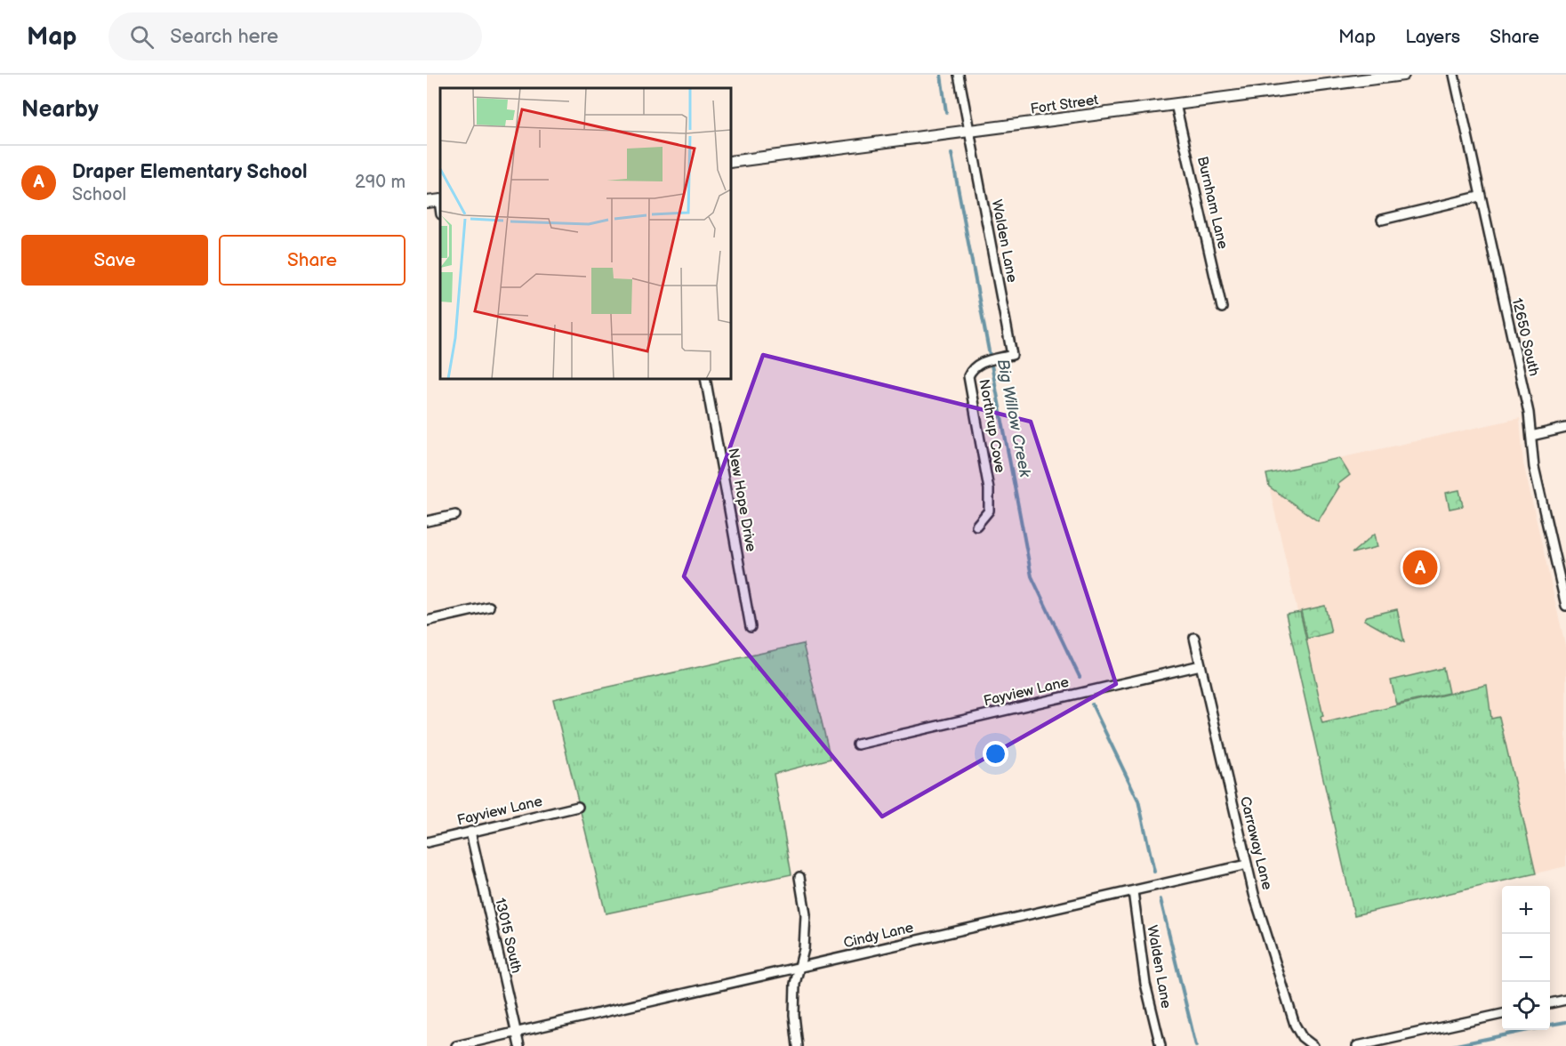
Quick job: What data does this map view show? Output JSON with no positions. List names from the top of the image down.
{
  "streets": {
    "street": [
      "Fort Street",
      "Burnham Lane",
      "Walden Lane",
      "12650 South",
      "Northrup Cove",
      "New Hope Drive",
      "Fayview Lane",
      "Carraway Lane",
      "13015 South",
      "Cindy Lane"
    ]
  },
  "crossings": [
    ["Fort Street", "Burnham Lane"],
    ["Fort Street", "Walden Lane"],
    ["Walden Lane", "Northrup Cove"],
    ["Walden Lane", "Cindy Lane"],
    ["Fayview Lane", "Carraway Lane"],
    ["Fayview Lane", "13015 South"],
    ["Carraway Lane", "Cindy Lane"],
    ["13015 South", "Cindy Lane"]
  ],
  "water": ["Big Willow Creek"],
  "page": {
    "header": "Map",
    "search": "Search here",
    "nav": ["Map", "Layers", "Share"],
    "heading": "Nearby",
    "list": [
      {
        "mark": "A",
        "name": "Draper Elementary School",
        "note": "School",
        "value": "290 m"
      }
    ],
    "buttons": ["Save", "Share"],
    "pins": "A",
    "map_buttons": ["+", "−"]
  }
}
